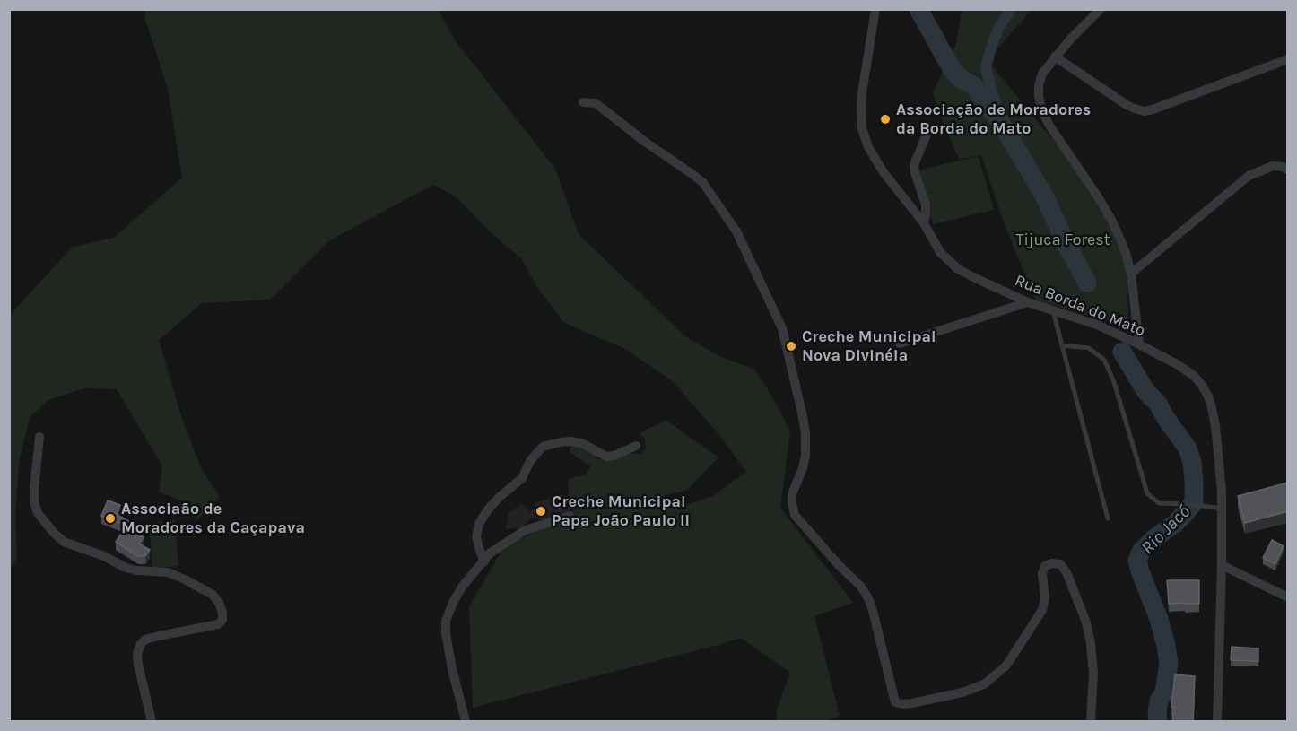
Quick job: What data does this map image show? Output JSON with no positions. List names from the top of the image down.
{
  "streets": {
    "street": ["Rua Borda do Mato"]
  },
  "water": ["Rio Jacó"],
  "parks": ["Tijuca Forest"],
  "places": [
    "Associação de Moradores da Borda do Mato",
    "Creche Municipal Nova Divinéia",
    "Creche Municipal Papa João Paulo II",
    "Associaão de Moradores da Caçapava"
  ]
}
